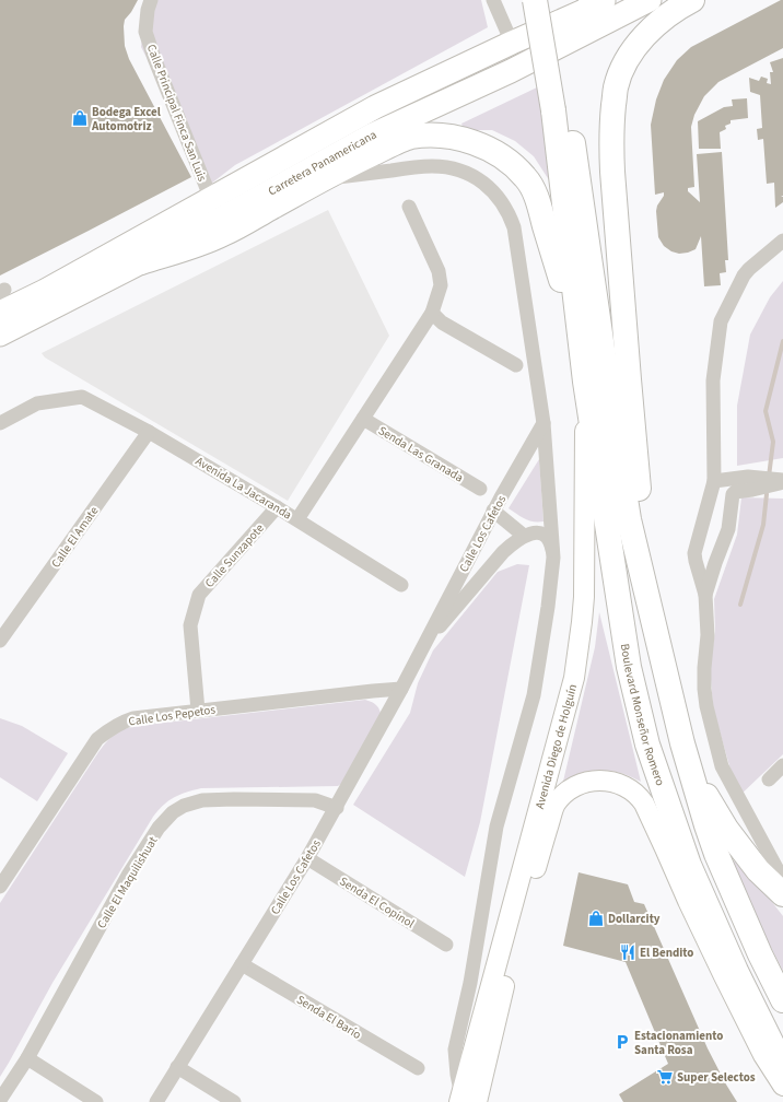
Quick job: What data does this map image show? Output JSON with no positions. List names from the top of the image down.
{
  "streets": {
    "highway": ["Boulevard Monseñor Romero"],
    "main road": ["Carretera Panamericana"],
    "street": [
      "Calle Principal Finca San Luis",
      "Senda Las Granada",
      "Avenida La Jacaranda",
      "Calle Los Cafetos",
      "Calle El Amate",
      "Calle Sunzapote",
      "Calle Los Pepetos",
      "Avenida Diego de Holguín",
      "Calle El Maquilishuat",
      "Senda El Copinol",
      "Senda El Barío"
    ]
  },
  "crossings": [
    ["Calle Principal Finca San Luis", "Carretera Panamericana"],
    ["Avenida La Jacaranda", "Calle El Amate"],
    ["Avenida La Jacaranda", "Calle Sunzapote"],
    ["Calle Los Cafetos", "Calle Los Pepetos"],
    ["Calle Los Cafetos", "Calle El Maquilishuat"],
    ["Calle Los Cafetos", "Senda El Copinol"],
    ["Calle Los Cafetos", "Senda El Barío"],
    ["Calle Sunzapote", "Calle Los Pepetos"],
    ["Boulevard Monseñor Romero", "Avenida Diego de Holguín"]
  ],
  "places": {
    "shop": ["Bodega Excel Automotriz", "Dollarcity"],
    "restaurant": ["El Bendito"],
    "parking": ["Estacionamiento Santa Rosa"],
    "supermarket": ["Super Selectos"]
  }
}
